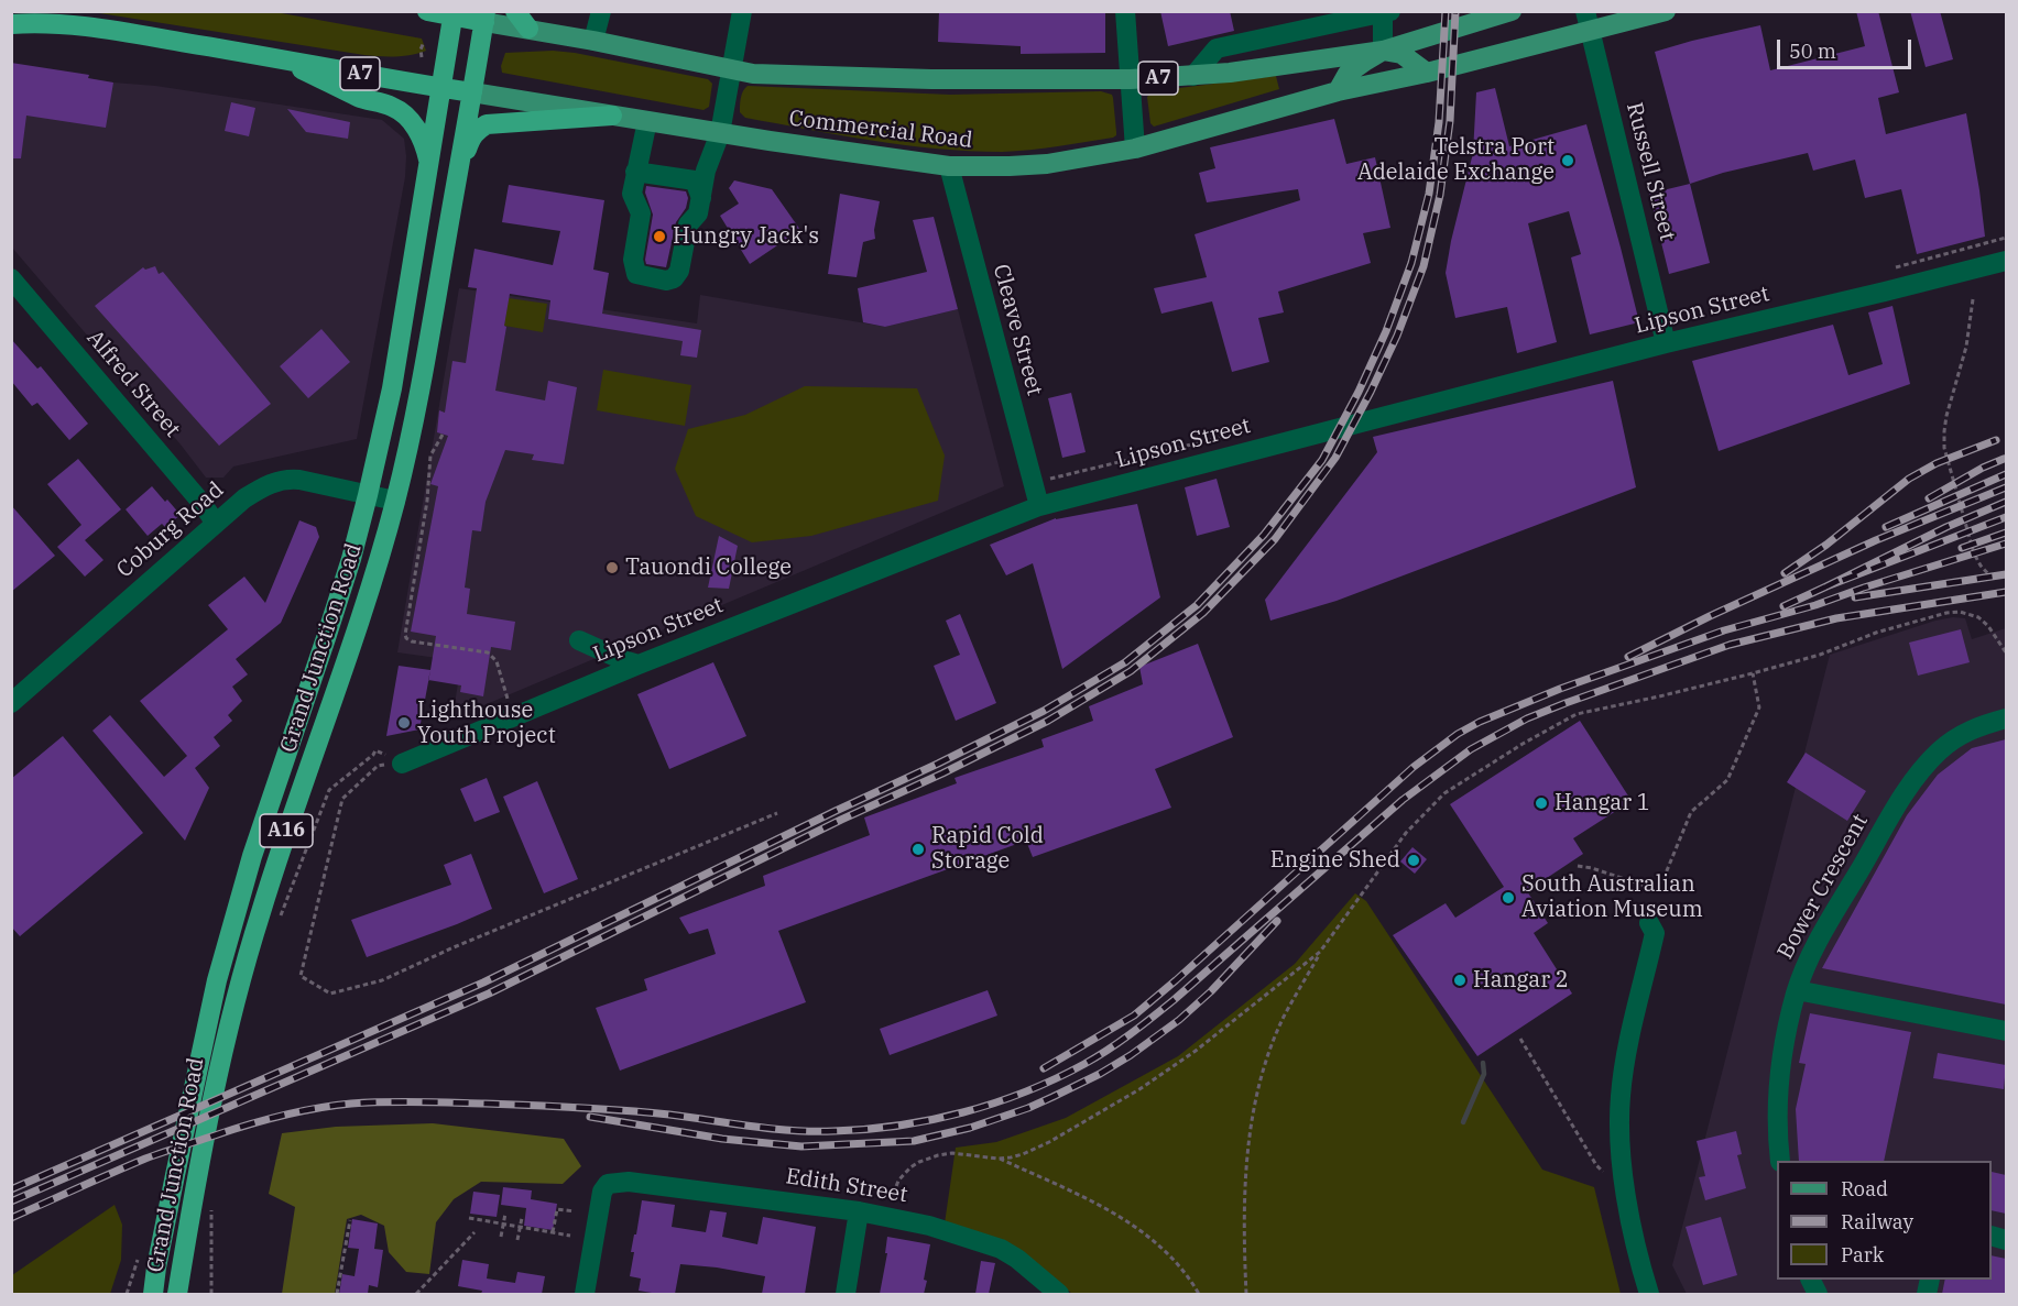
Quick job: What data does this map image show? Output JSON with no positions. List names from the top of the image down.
{
  "streets": {
    "highway": ["A7", "Grand Junction Road", "A16"],
    "main road": ["Commercial Road"],
    "street": [
      "Russell Street",
      "Lipson Street",
      "Cleave Street",
      "Alfred Street",
      "Coburg Road",
      "Bower Crescent",
      "Edith Street"
    ]
  },
  "crossings": [
    ["A7", "Commercial Road"],
    ["A7", "Grand Junction Road"],
    ["Commercial Road", "Russell Street"],
    ["Commercial Road", "Cleave Street"],
    ["Commercial Road", "Grand Junction Road"],
    ["Russell Street", "Lipson Street"],
    ["Lipson Street", "Cleave Street"],
    ["Alfred Street", "Coburg Road"],
    ["Coburg Road", "Grand Junction Road"]
  ],
  "places": [
    "Telstra Port Adelaide Exchange",
    "Hungry Jack's",
    "Tauondi College",
    "Lighthouse Youth Project",
    "Hangar 1",
    "Rapid Cold Storage",
    "Engine Shed",
    "South Australian Aviation Museum",
    "Hangar 2"
  ],
  "legend": ["Road", "Railway", "Park"],
  "scale_bar": "50 m"
}
